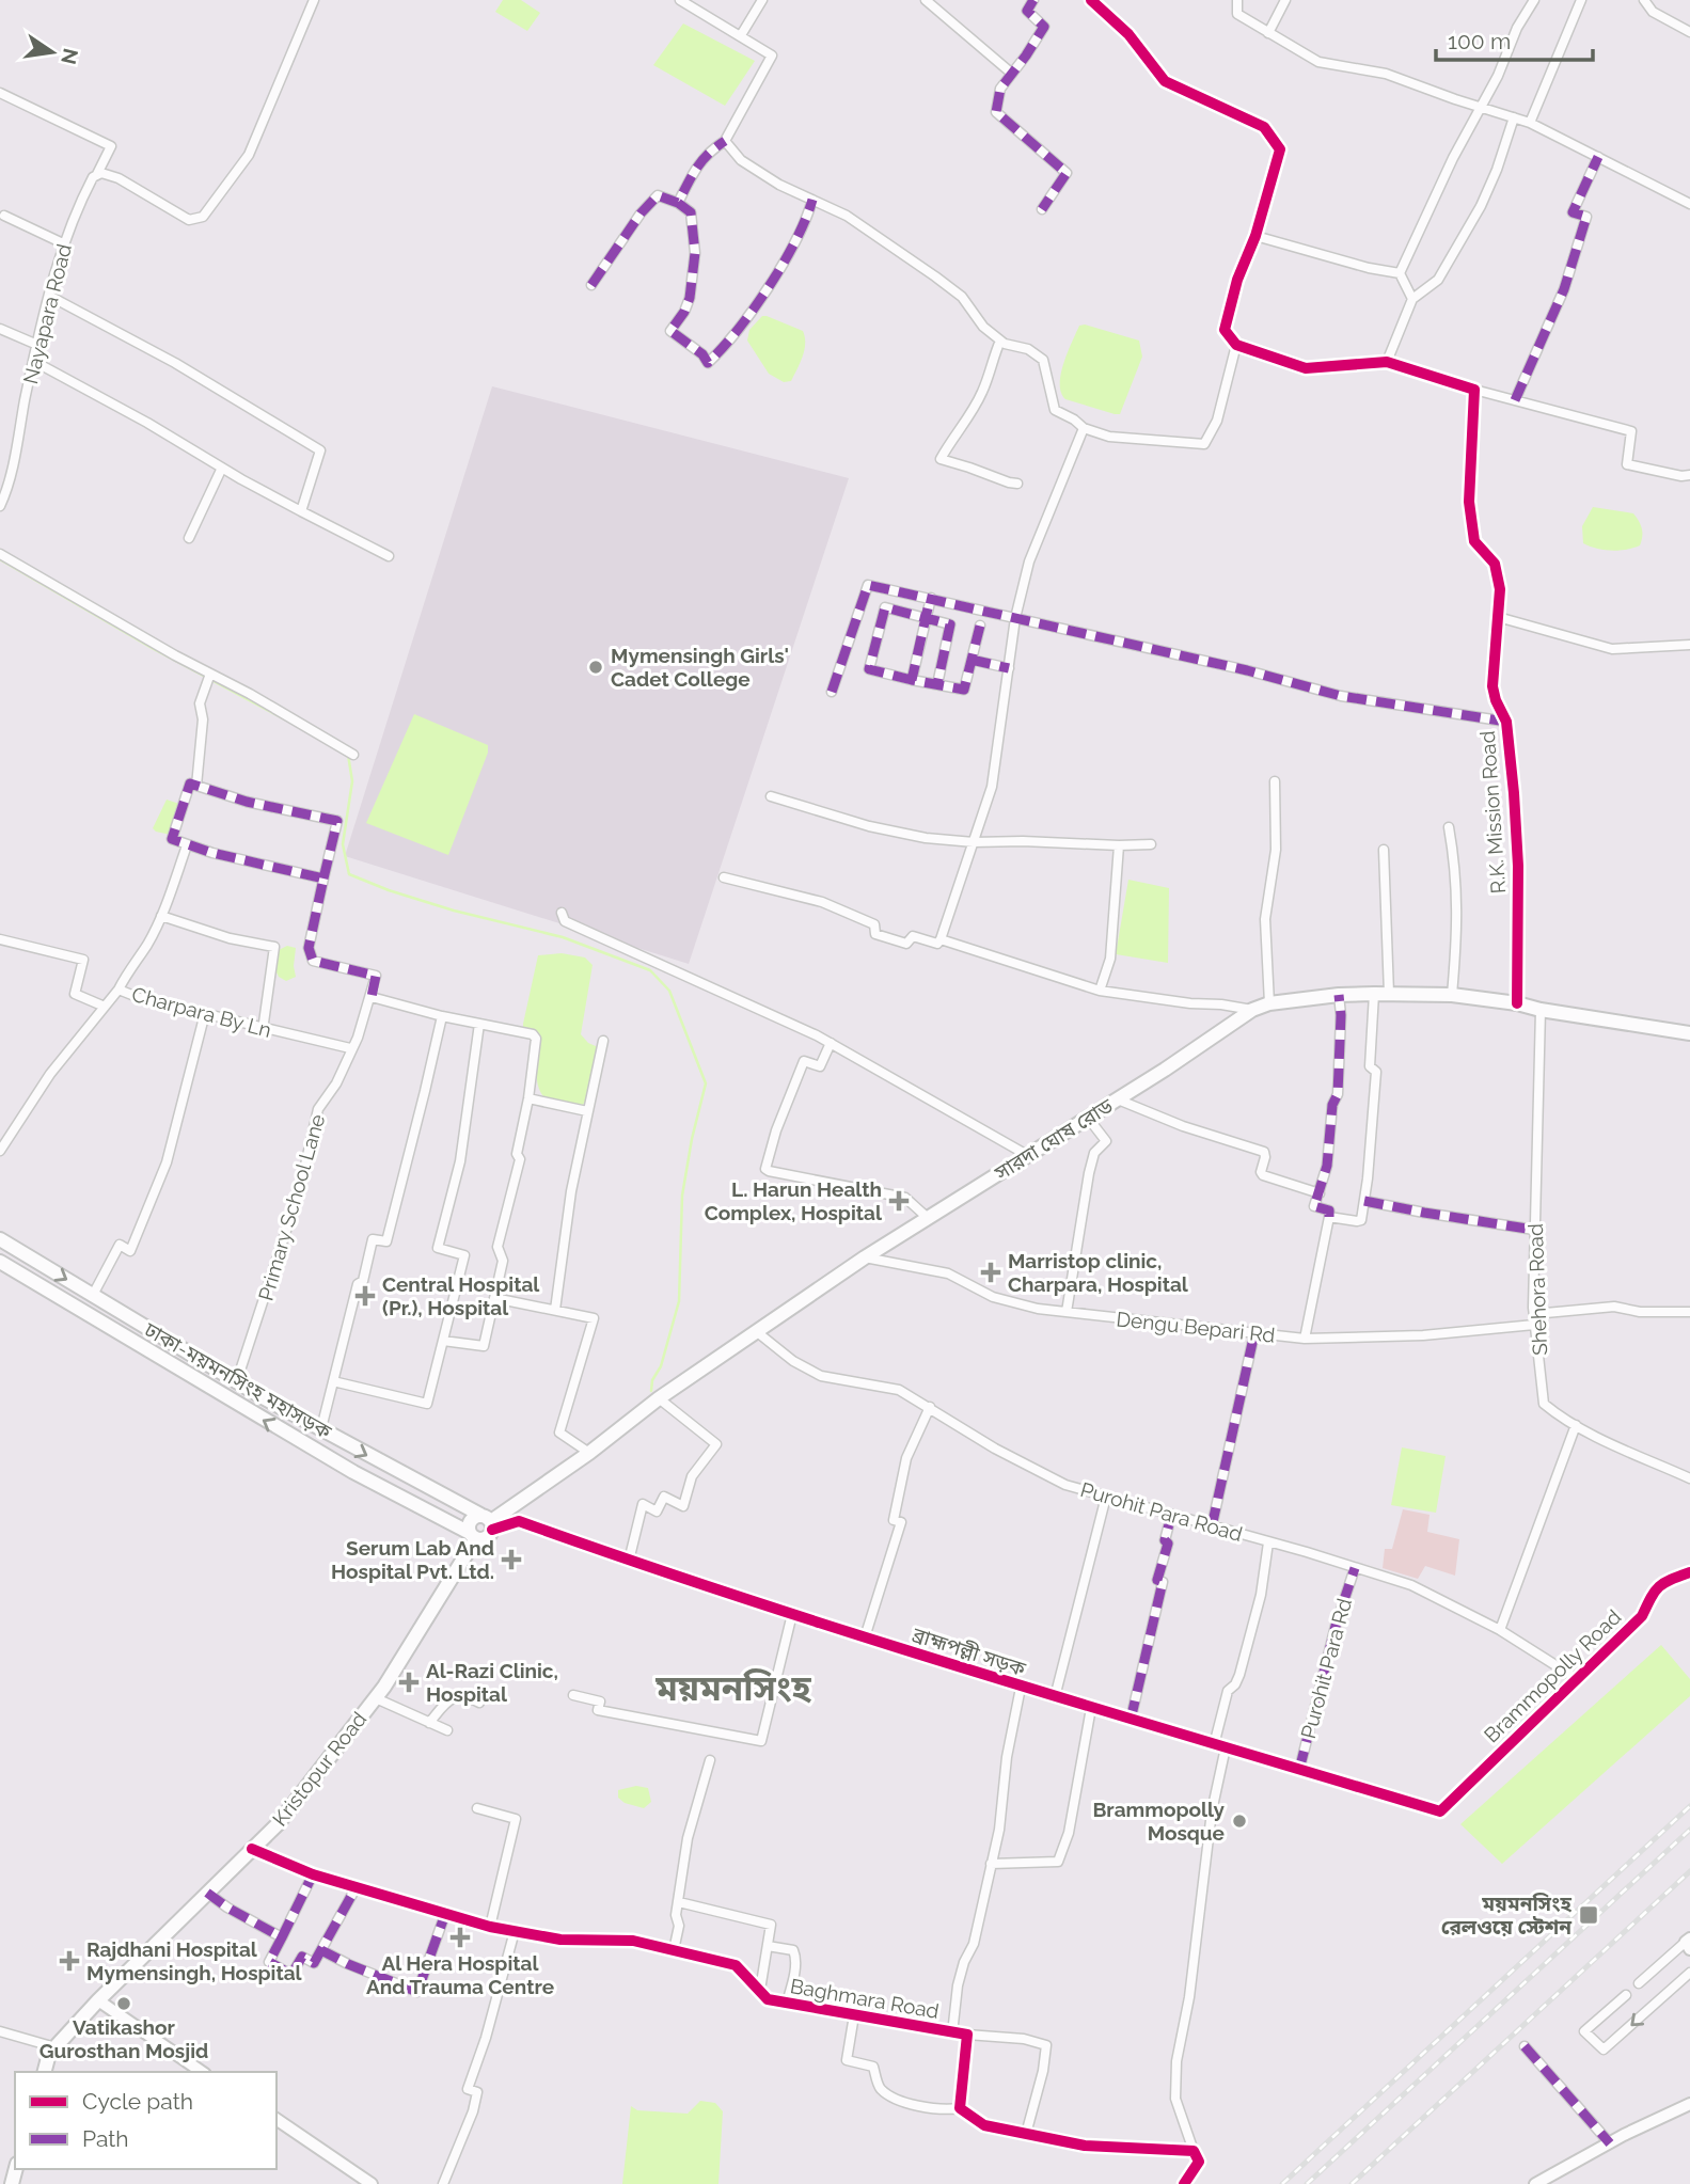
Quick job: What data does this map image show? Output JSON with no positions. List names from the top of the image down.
{
  "streets": {
    "main road": ["সারদা ঘোষ রোড", "ঢাকা-ময়মনসিংহ মহাসড়ক", "Kristopur Road"],
    "street": [
      "Nayapara Road",
      "R.K. Mission Road",
      "Charpara By Ln",
      "Primary School Lane",
      "Shehora Road",
      "Dengu Bepari Rd",
      "Purohit Para Road",
      "ব্রাহ্মপল্লী সড়ক",
      "Purohit Para Rd",
      "Brammopolly Road",
      "Baghmara Road"
    ]
  },
  "crossings": [
    ["R.K. Mission Road", "সারদা ঘোষ রোড"],
    ["Charpara By Ln", "Primary School Lane"],
    ["সারদা ঘোষ রোড", "Shehora Road"],
    ["সারদা ঘোষ রোড", "Dengu Bepari Rd"],
    ["সারদা ঘোষ রোড", "ঢাকা-ময়মনসিংহ মহাসড়ক"],
    ["সারদা ঘোষ রোড", "Purohit Para Road"],
    ["সারদা ঘোষ রোড", "ব্রাহ্মপল্লী সড়ক"],
    ["সারদা ঘোষ রোড", "Kristopur Road"],
    ["Primary School Lane", "ঢাকা-ময়মনসিংহ মহাসড়ক"],
    ["Shehora Road", "Dengu Bepari Rd"],
    ["ঢাকা-ময়মনসিংহ মহাসড়ক", "ব্রাহ্মপল্লী সড়ক"],
    ["ঢাকা-ময়মনসিংহ মহাসড়ক", "Kristopur Road"],
    ["Purohit Para Road", "Purohit Para Rd"],
    ["Purohit Para Road", "Brammopolly Road"],
    ["ব্রাহ্মপল্লী সড়ক", "Purohit Para Rd"],
    ["ব্রাহ্মপল্লী সড়ক", "Brammopolly Road"],
    ["ব্রাহ্মপল্লী সড়ক", "Kristopur Road"],
    ["Kristopur Road", "Baghmara Road"]
  ],
  "districts": ["ময়মনসিংহ"],
  "places": {
    "other": ["Mymensingh Girls' Cadet College", "Brammopolly Mosque", "Vatikashor Gurosthan Mosjid"],
    "health": [
      "L. Harun Health Complex, Hospital",
      "Marristop clinic, Charpara, Hospital",
      "Central Hospital (Pr.), Hospital",
      "Serum Lab And Hospital Pvt. Ltd.",
      "Al-Razi Clinic, Hospital",
      "Al Hera Hospital And Trauma Centre",
      "Rajdhani Hospital Mymensingh, Hospital"
    ],
    "transit": ["ময়মনসিংহ রেলওয়ে স্টেশন"]
  },
  "legend": ["Cycle path", "Path"],
  "scale_bar": "100 m",
  "north": "right"
}
